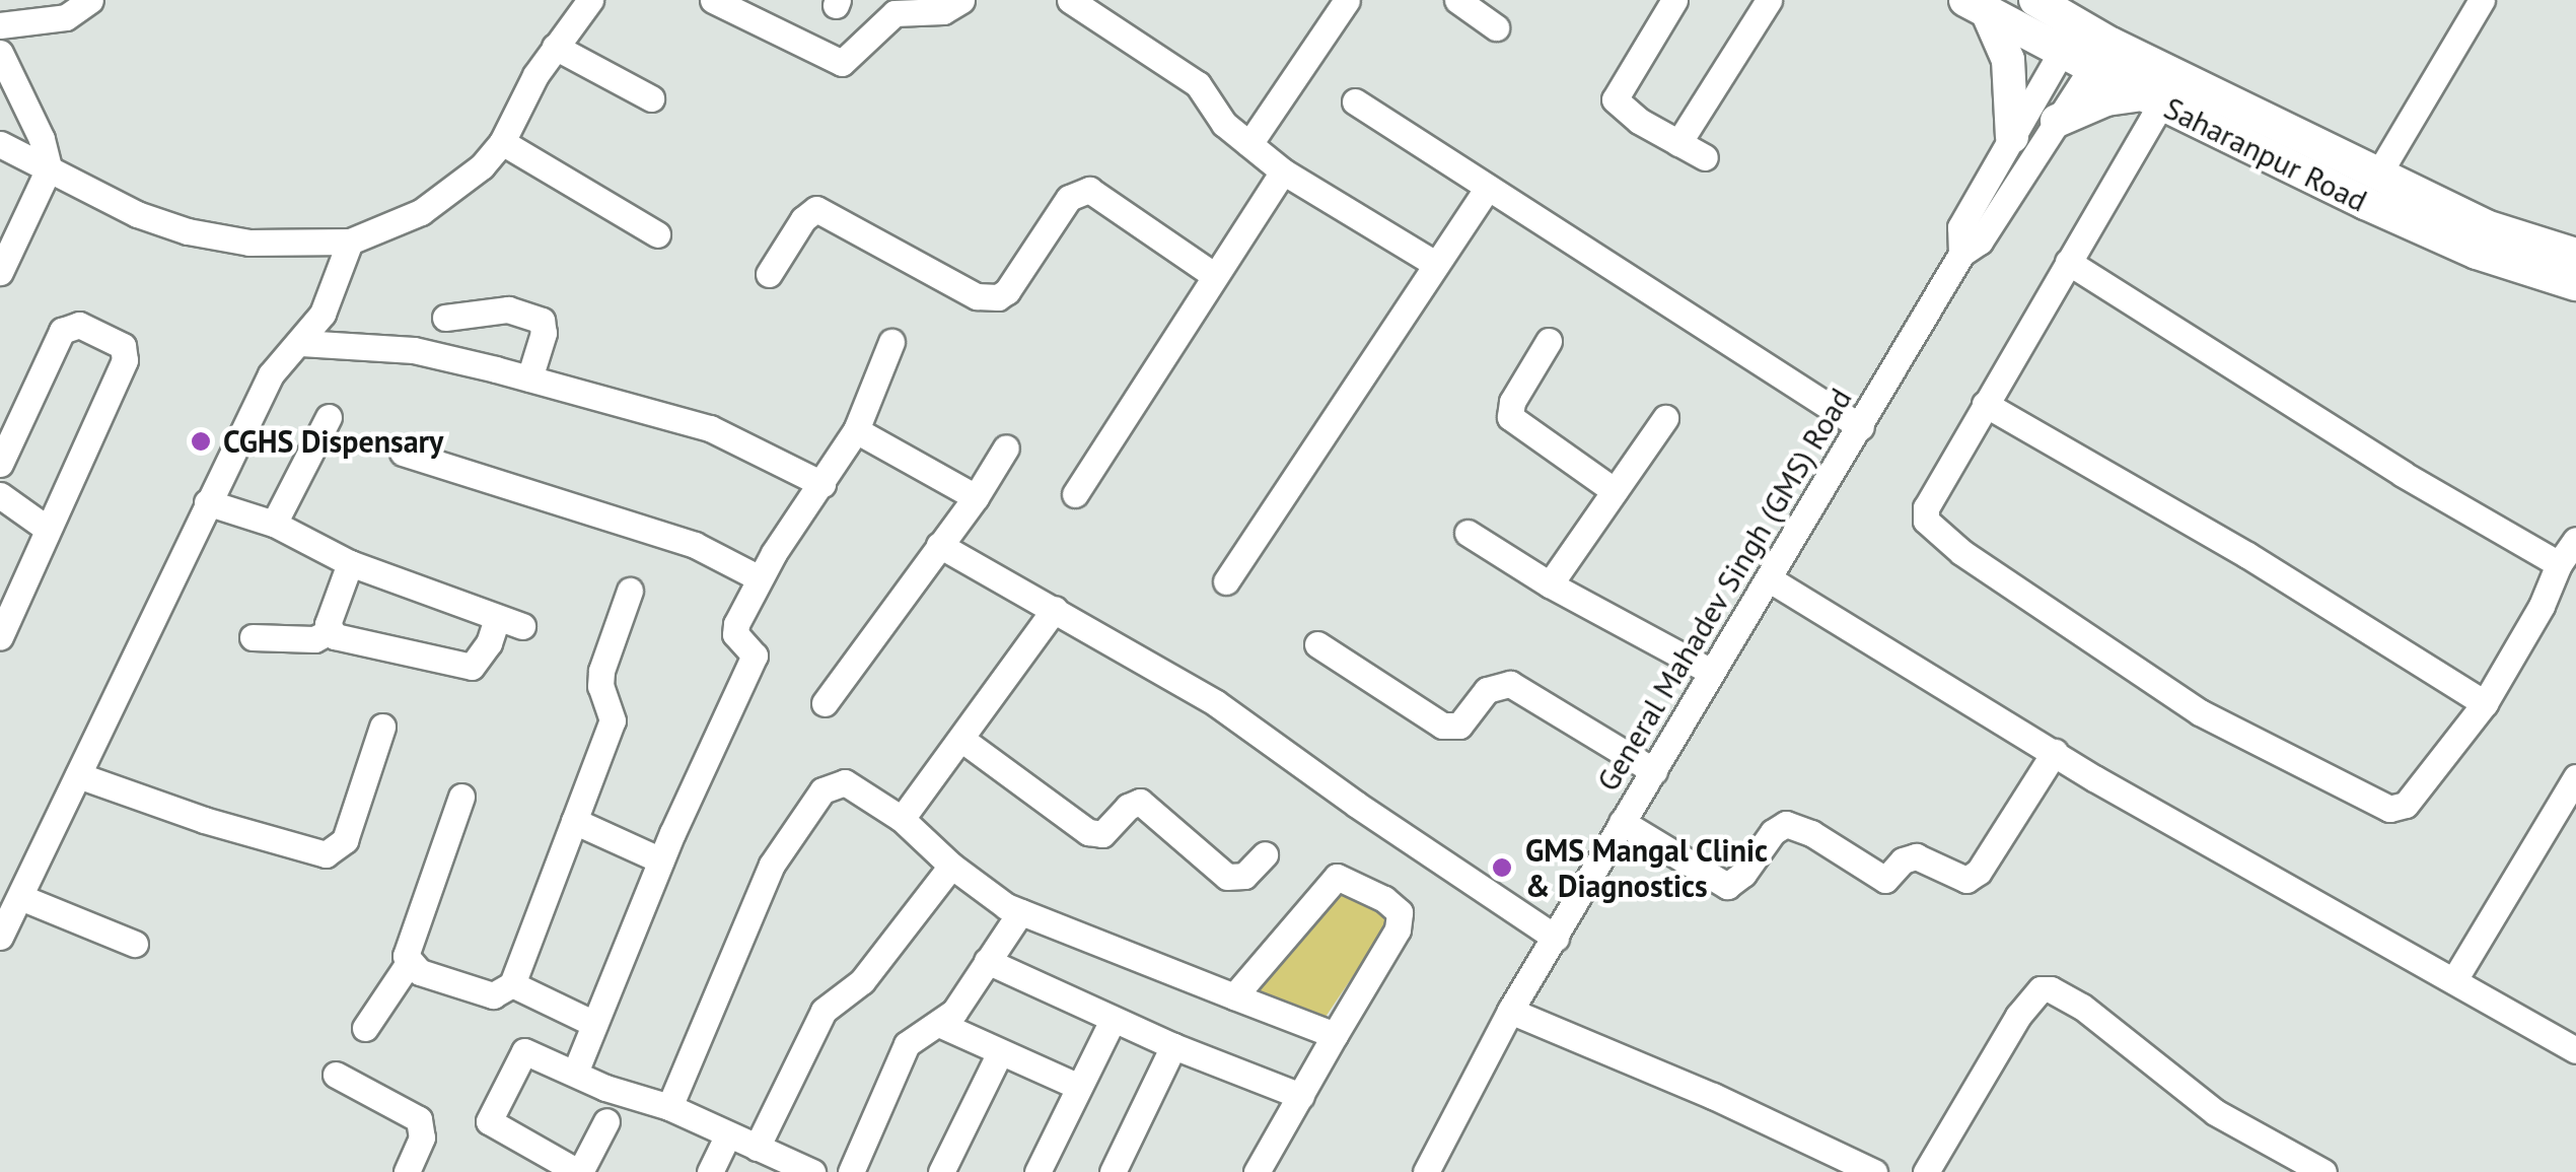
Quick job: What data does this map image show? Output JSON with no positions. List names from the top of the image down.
{
  "streets": {
    "main road": ["Saharanpur Road"],
    "street": ["General Mahadev Singh (GMS) Road"]
  },
  "crossings": [
    ["Saharanpur Road", "General Mahadev Singh (GMS) Road"]
  ],
  "places": ["CGHS Dispensary", "GMS Mangal Clinic & Diagnostics"]
}
